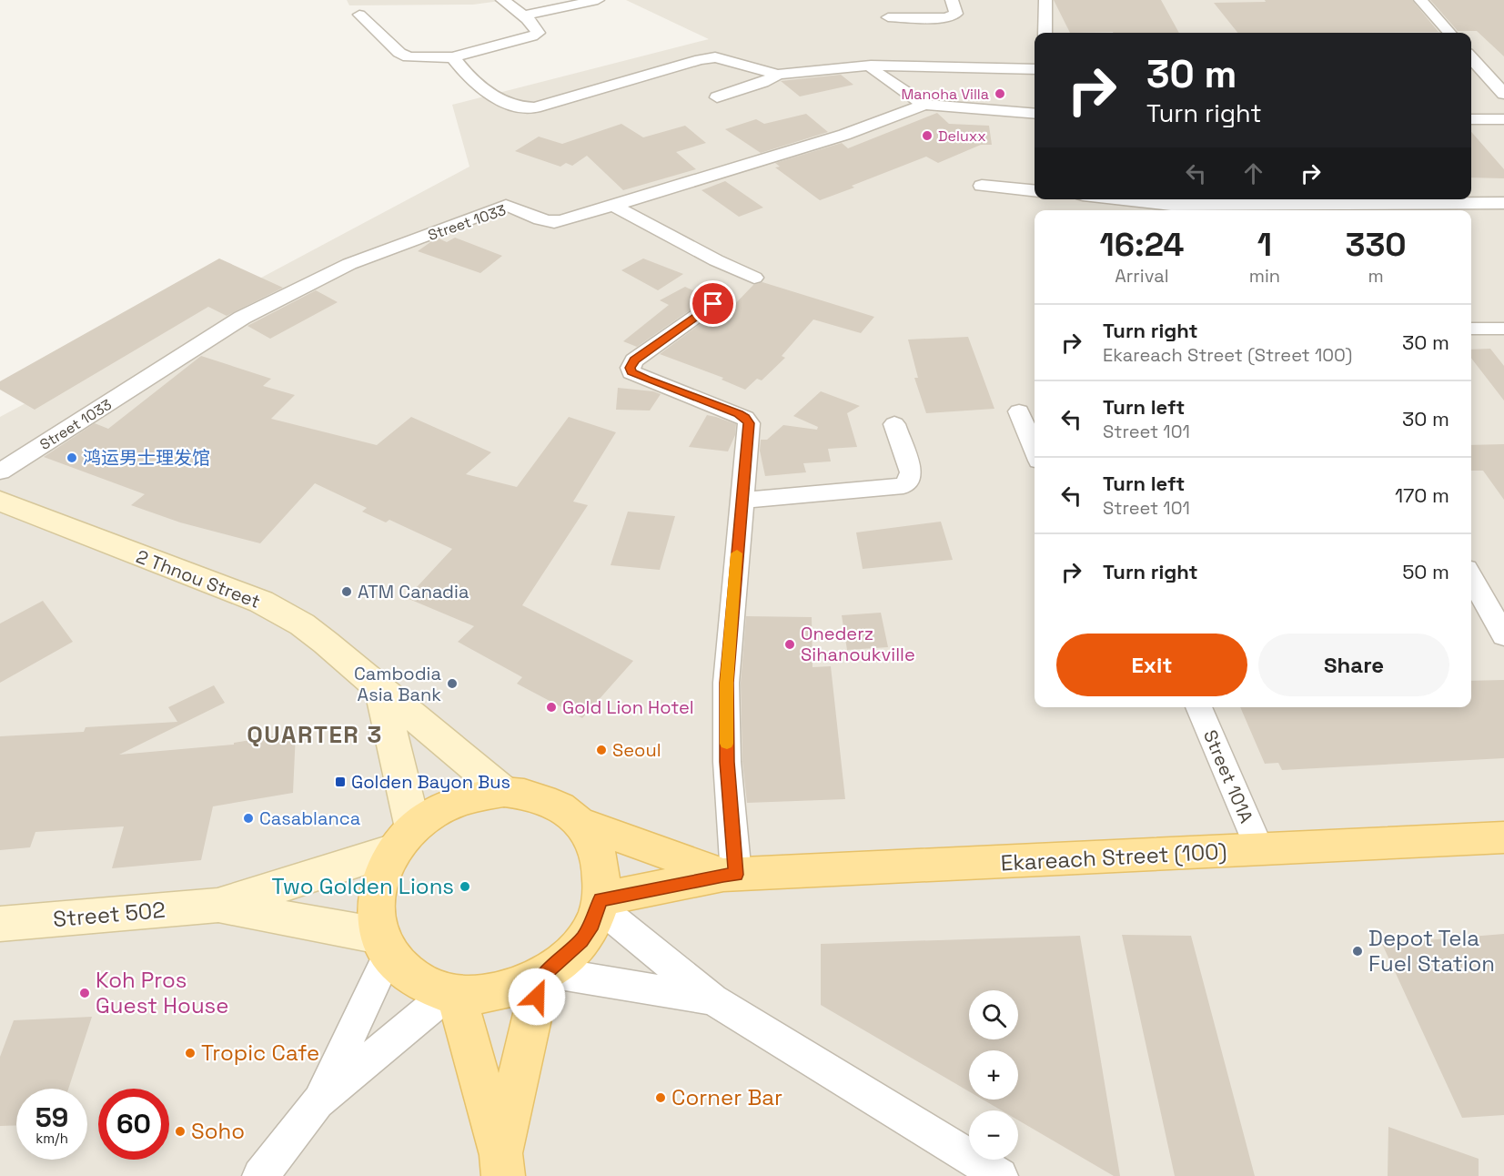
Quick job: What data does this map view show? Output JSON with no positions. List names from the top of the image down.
{
  "streets": {
    "main road": ["2 Thnou Street", "Ekareach Street (100)", "Street 502"],
    "street": ["Street 1033", "Street 101A"]
  },
  "crossings": [
    ["Street 101A", "Ekareach Street (100)"]
  ],
  "districts": ["QUARTER 3"],
  "places": {
    "other": [
      "Manoha Villa",
      "Deluxx",
      "鸿运男士理发馆",
      "ATM Canadia",
      "Onederz Sihanoukville",
      "Cambodia Asia Bank",
      "Gold Lion Hotel",
      "Seoul",
      "Casablanca",
      "Two Golden Lions",
      "Depot Tela Fuel Station",
      "Koh Pros Guest House",
      "Tropic Cafe",
      "Corner Bar",
      "Soho"
    ],
    "transit": ["Golden Bayon Bus"]
  },
  "page": {
    "turn": ["30 m", "Turn right"],
    "eta": [
      "16:24",
      "Arrival",
      "1",
      "min",
      "330",
      "m"
    ],
    "list": [
      {
        "name": "Turn right",
        "note": "Ekareach Street (Street 100)",
        "value": "30 m"
      },
      {
        "name": "Turn left",
        "note": "Street 101",
        "value": "30 m"
      },
      {
        "name": "Turn left",
        "note": "Street 101",
        "value": "170 m"
      },
      {
        "name": "Turn right",
        "value": "50 m"
      }
    ],
    "buttons": ["Exit", "Share"],
    "map_buttons": ["+", "−"],
    "speed": "59 km/h",
    "limit": "60"
  }
}
